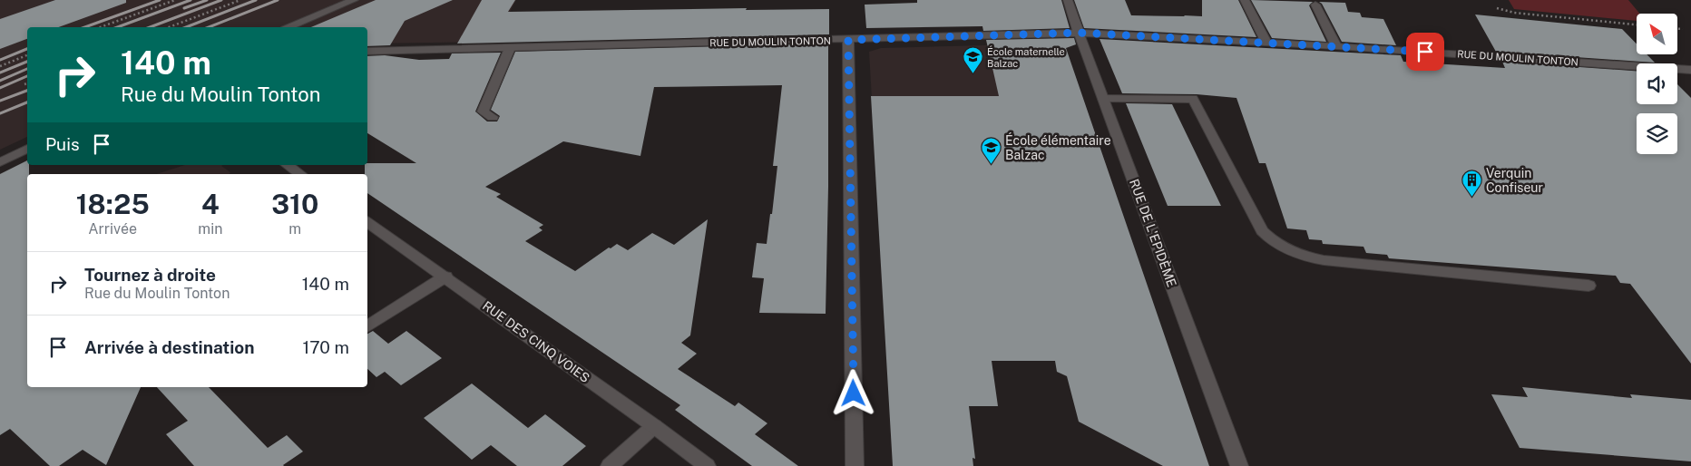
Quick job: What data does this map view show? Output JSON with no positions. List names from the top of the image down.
{
  "streets": {
    "street": ["RUE DU MOULIN TONTON", "RUE DE L'EPIDÈME", "RUE DES CINQ VOIES"]
  },
  "crossings": [
    ["RUE DU MOULIN TONTON", "RUE DE L'EPIDÈME"]
  ],
  "places": {
    "school or university": ["École maternelle Balzac", "École élémentaire Balzac"],
    "building": ["Verquin Confiseur"]
  },
  "north": "top left",
  "page": {
    "turn": ["140 m", "Rue du Moulin Tonton"],
    "then": "Puis",
    "eta": [
      "18:25",
      "Arrivée",
      "4",
      "min",
      "310",
      "m"
    ],
    "list": [
      {
        "name": "Tournez à droite",
        "note": "Rue du Moulin Tonton",
        "value": "140 m"
      },
      {
        "name": "Arrivée à destination",
        "value": "170 m"
      }
    ]
  }
}
